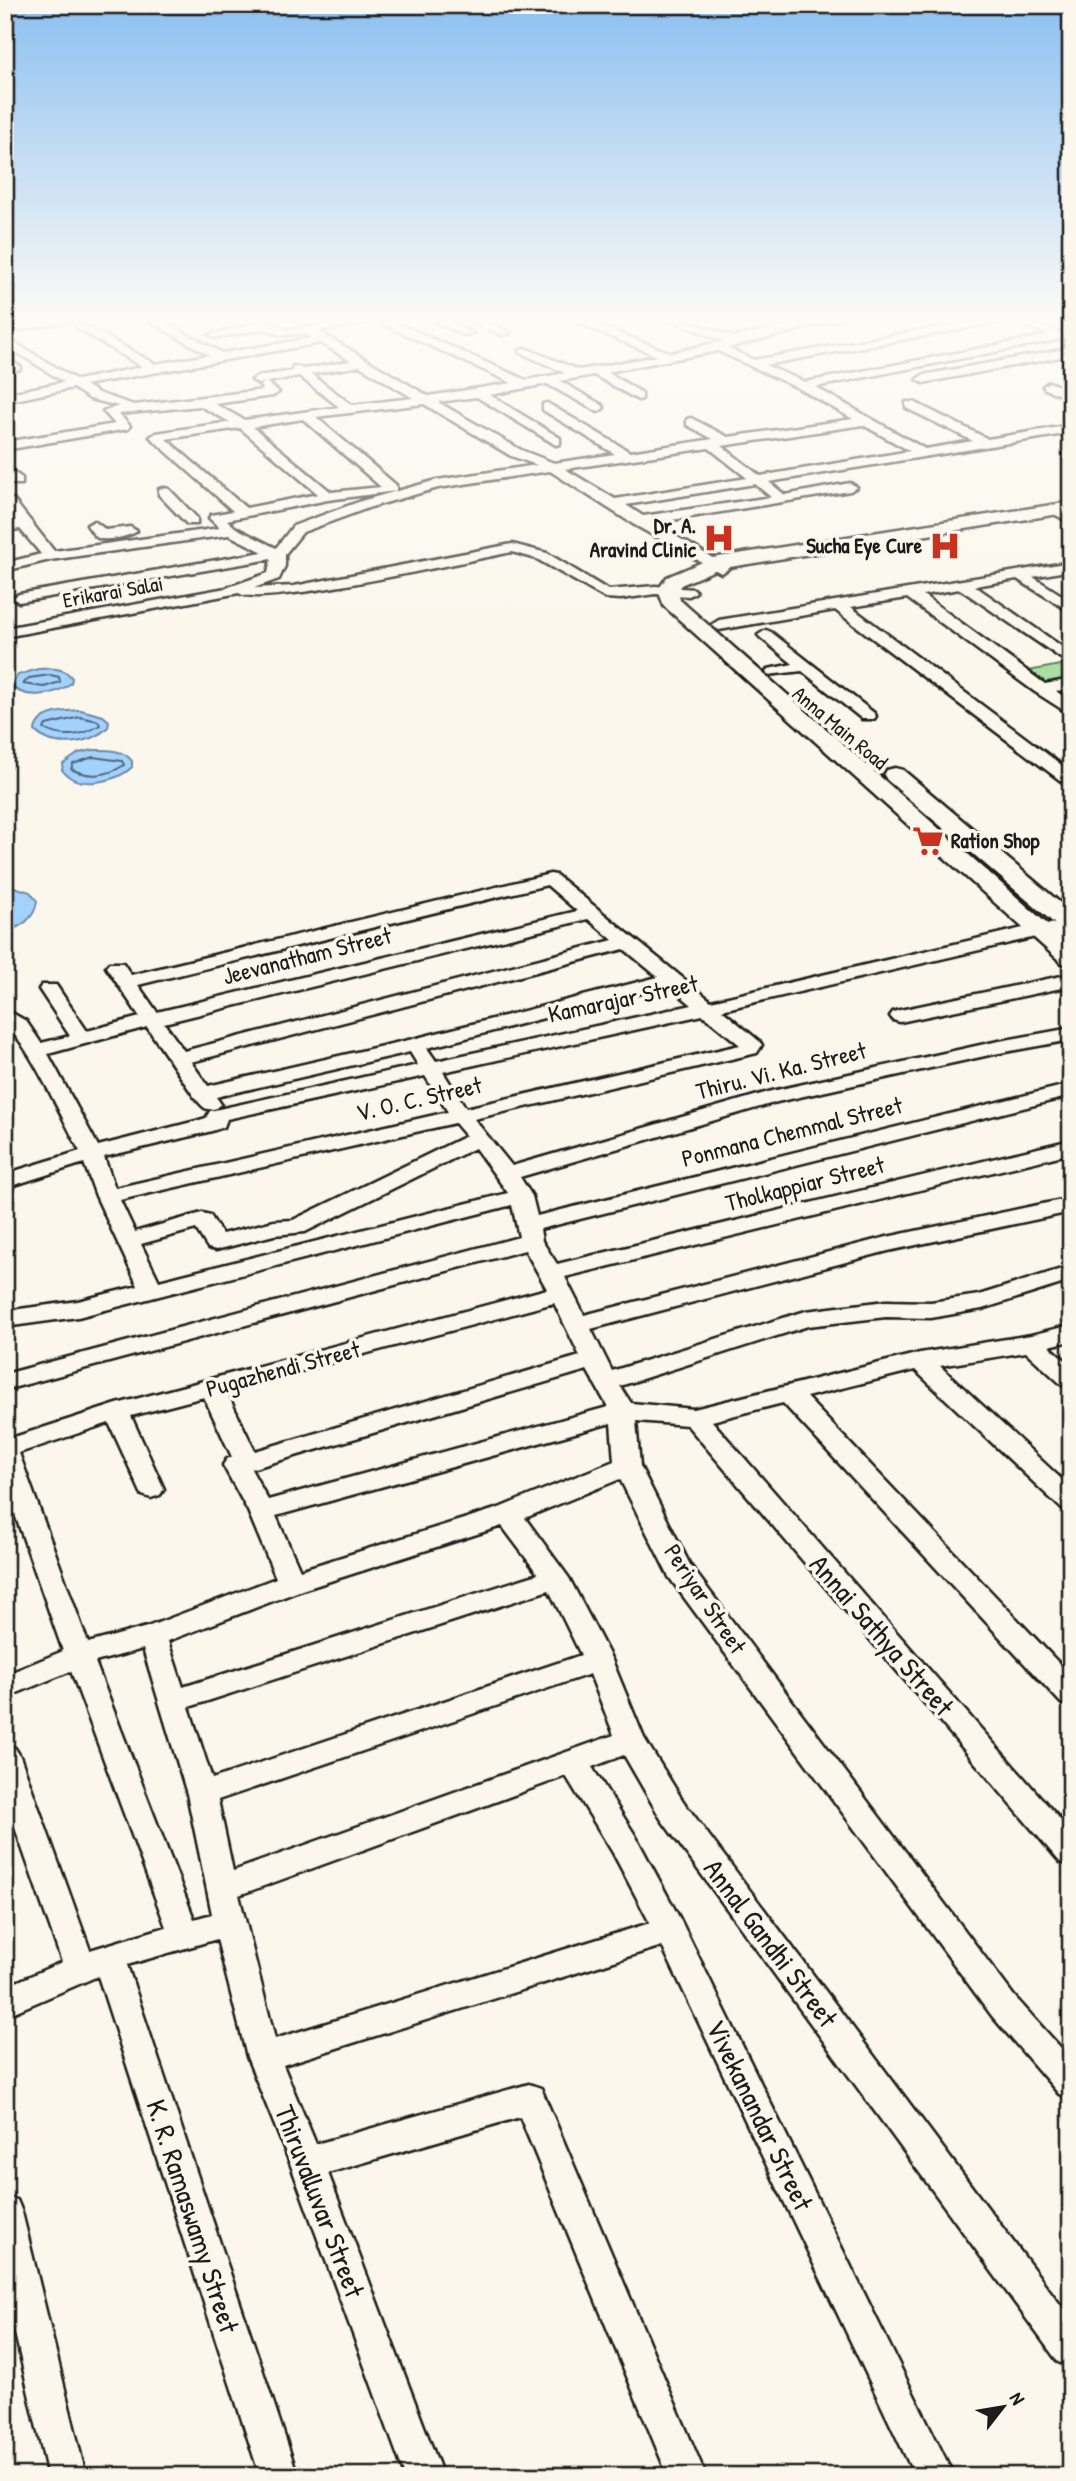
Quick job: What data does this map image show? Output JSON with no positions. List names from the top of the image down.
{
  "streets": {
    "main road": ["Anna Main Road"],
    "street": [
      "Erikarai Salai",
      "Jeevanatham Street",
      "Kamarajar Street",
      "Thiru. Vi. Ka. Street",
      "V. O. C. Street",
      "Ponmana Chemmal Street",
      "Tholkappiar Street",
      "Pugazhendi Street",
      "Periyar Street",
      "Annai Sathya Street",
      "Annal Gandhi Street",
      "Vivekanandar Street",
      "Thiruvalluvar Street",
      "K. R. Ramaswamy Street"
    ]
  },
  "crossings": [
    ["Anna Main Road", "Kamarajar Street"],
    ["Kamarajar Street", "V. O. C. Street"],
    ["Tholkappiar Street", "Pugazhendi Street"]
  ],
  "places": {
    "hospital": ["Dr. A. Aravind Clinic", "Sucha Eye Cure"],
    "supermarket": ["Ration Shop"]
  },
  "north": "top right"
}
